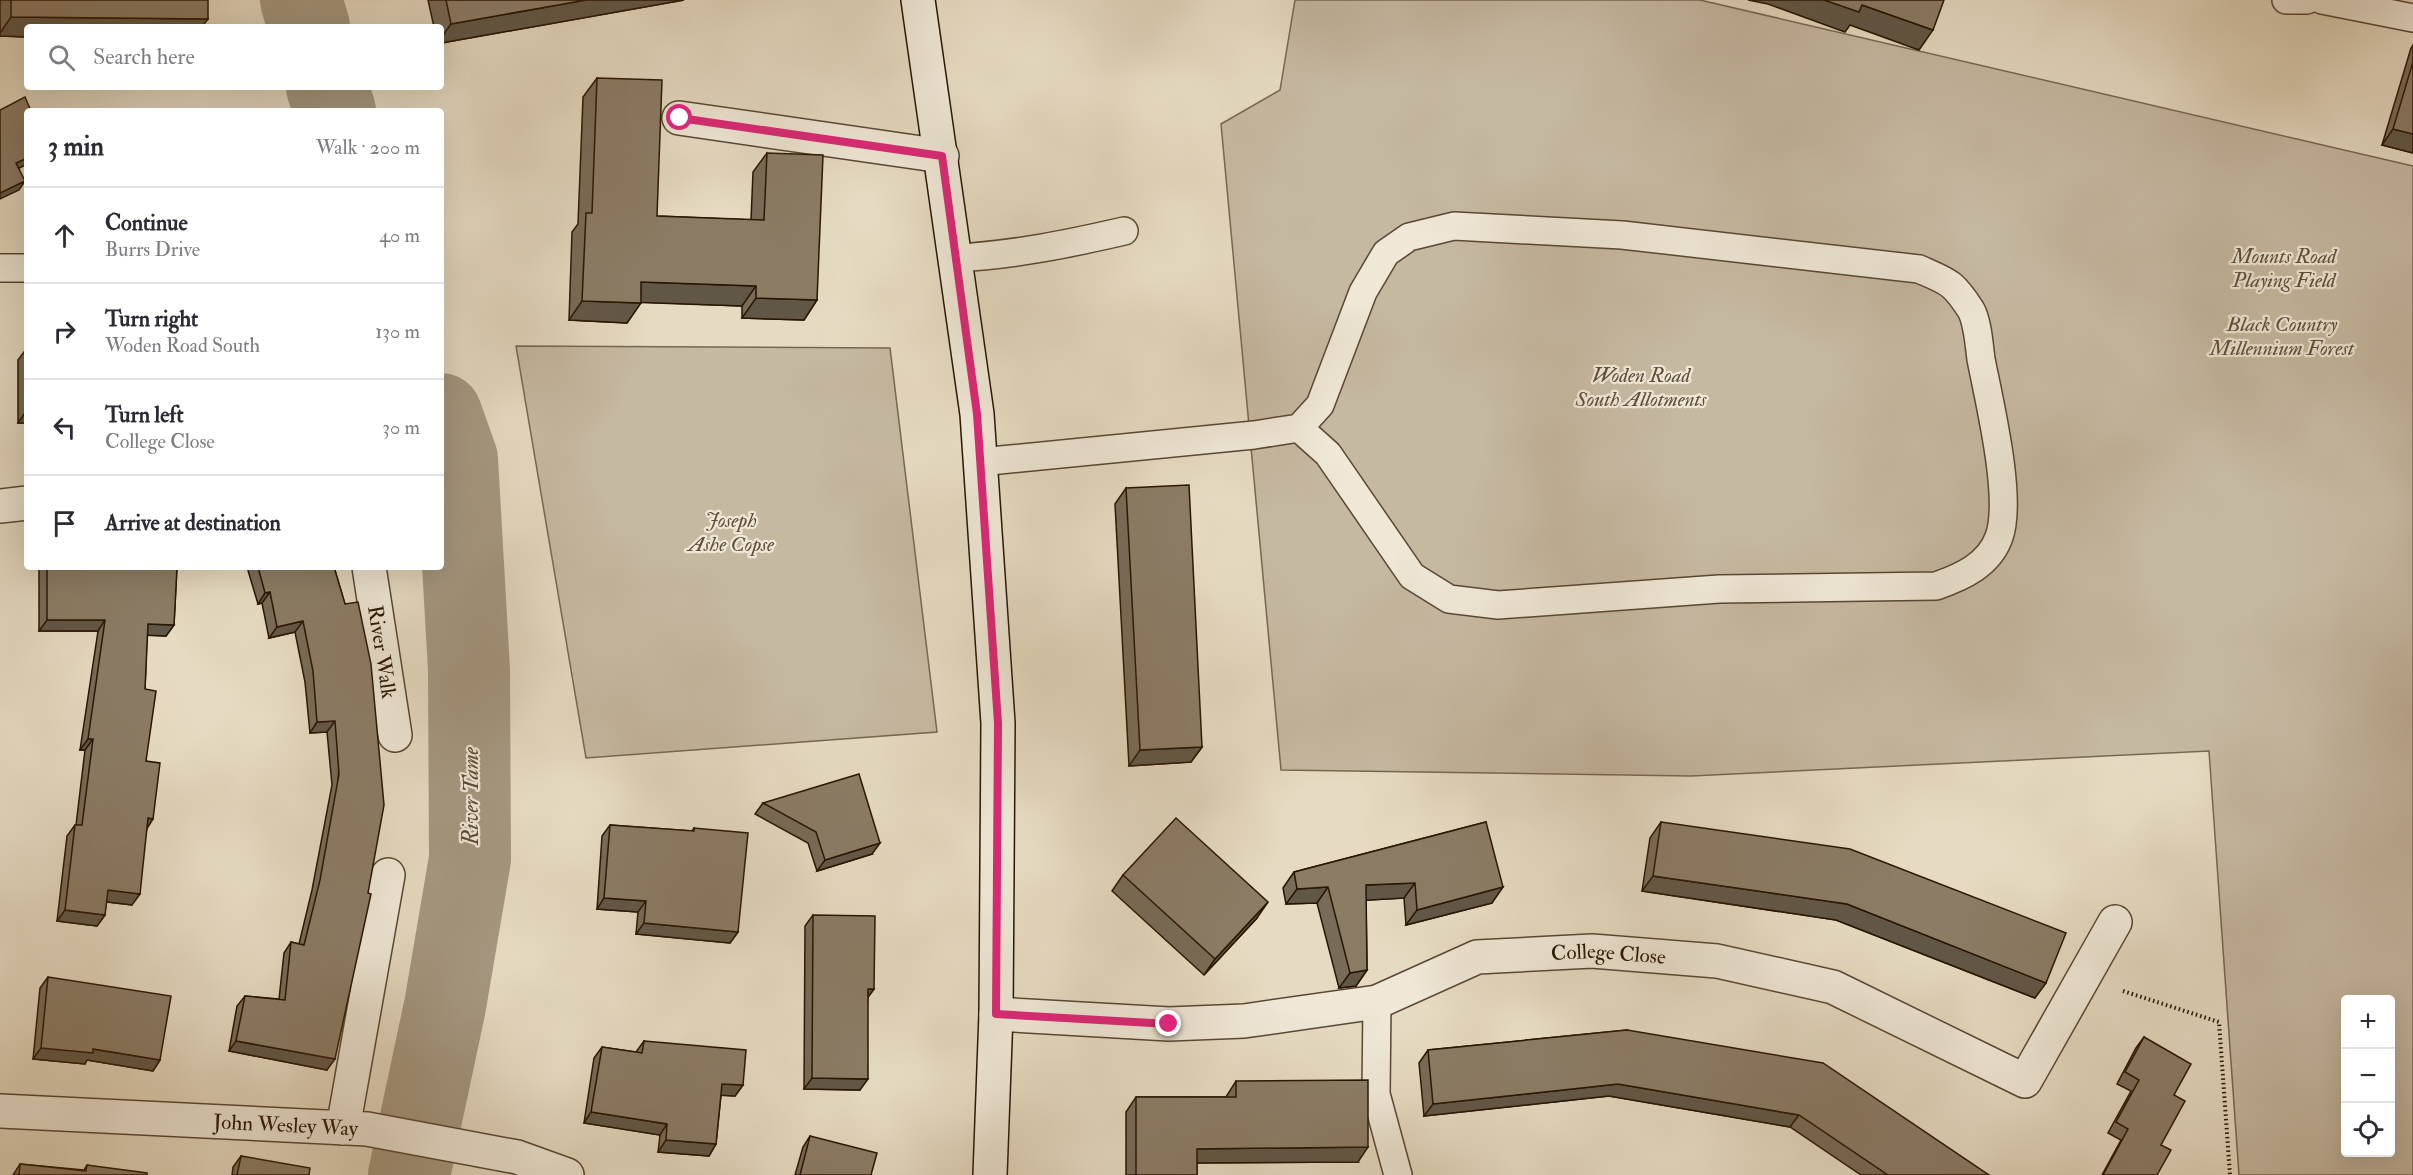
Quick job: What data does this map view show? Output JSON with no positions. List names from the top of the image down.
{
  "streets": {
    "street": ["River Walk", "College Close", "John Wesley Way"]
  },
  "water": ["River Tame"],
  "parks": [
    "Mounts Road Playing Field",
    "Black Country Millennium Forest",
    "Woden Road South Allotments",
    "Joseph Ashe Copse"
  ],
  "page": {
    "search": "Search here",
    "heading": ["3 min", "Walk · 200 m"],
    "list": [
      ["Continue", "Burrs Drive", "40 m"],
      ["Turn right", "Woden Road South", "130 m"],
      ["Turn left", "College Close", "30 m"],
      "Arrive at destination"
    ],
    "map_buttons": ["+", "−"]
  }
}
